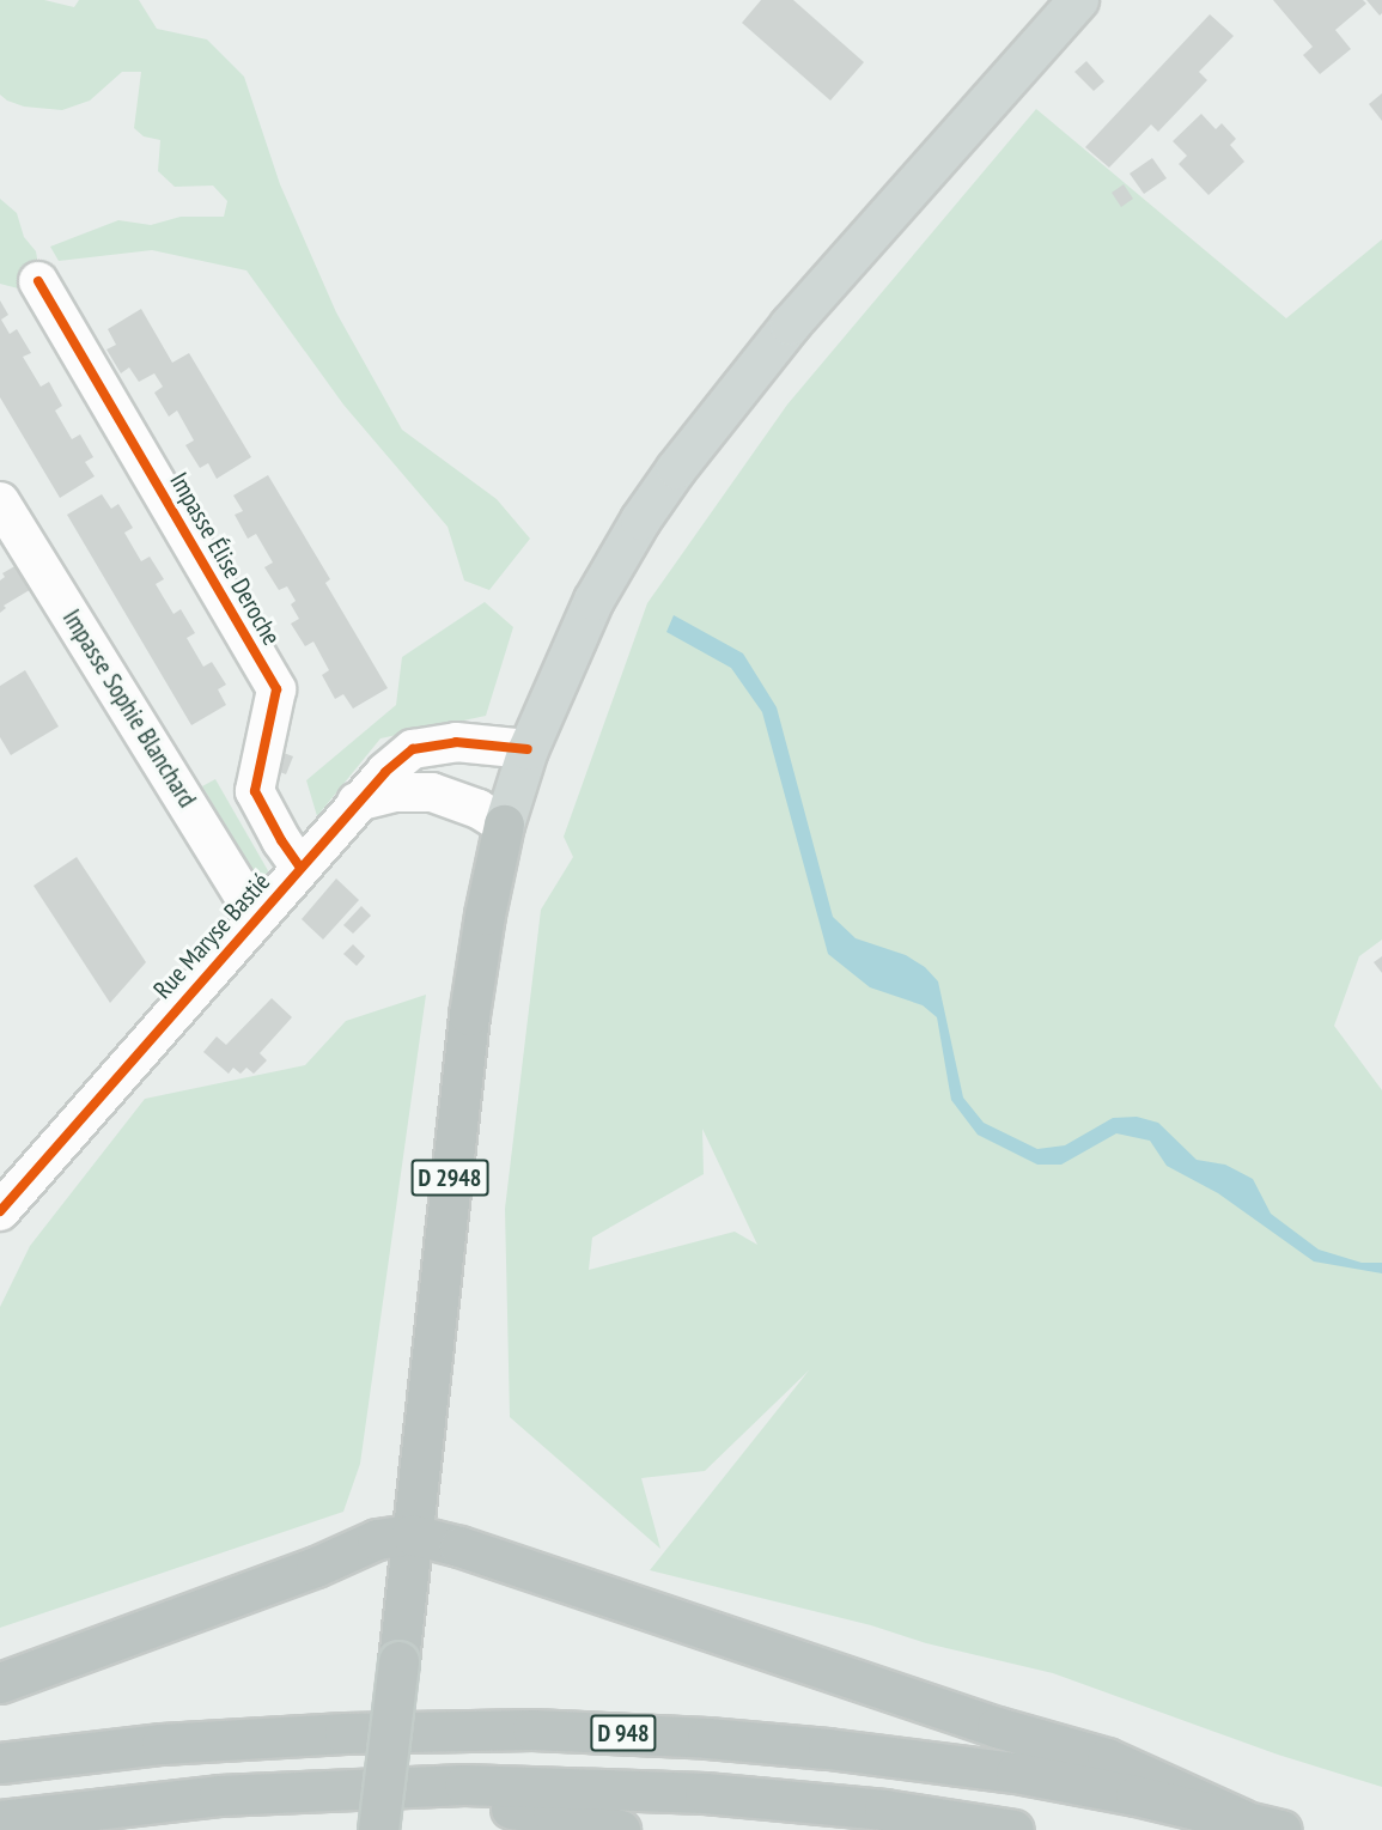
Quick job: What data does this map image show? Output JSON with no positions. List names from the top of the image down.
{
  "streets": {
    "highway": ["D 2948", "D 948"],
    "street": ["Impasse Élise Deroche", "Impasse Sophie Blanchard", "Rue Maryse Bastié"]
  },
  "crossings": [
    ["Impasse Élise Deroche", "Rue Maryse Bastié"],
    ["Impasse Sophie Blanchard", "Rue Maryse Bastié"],
    ["Rue Maryse Bastié", "D 2948"]
  ]
}
